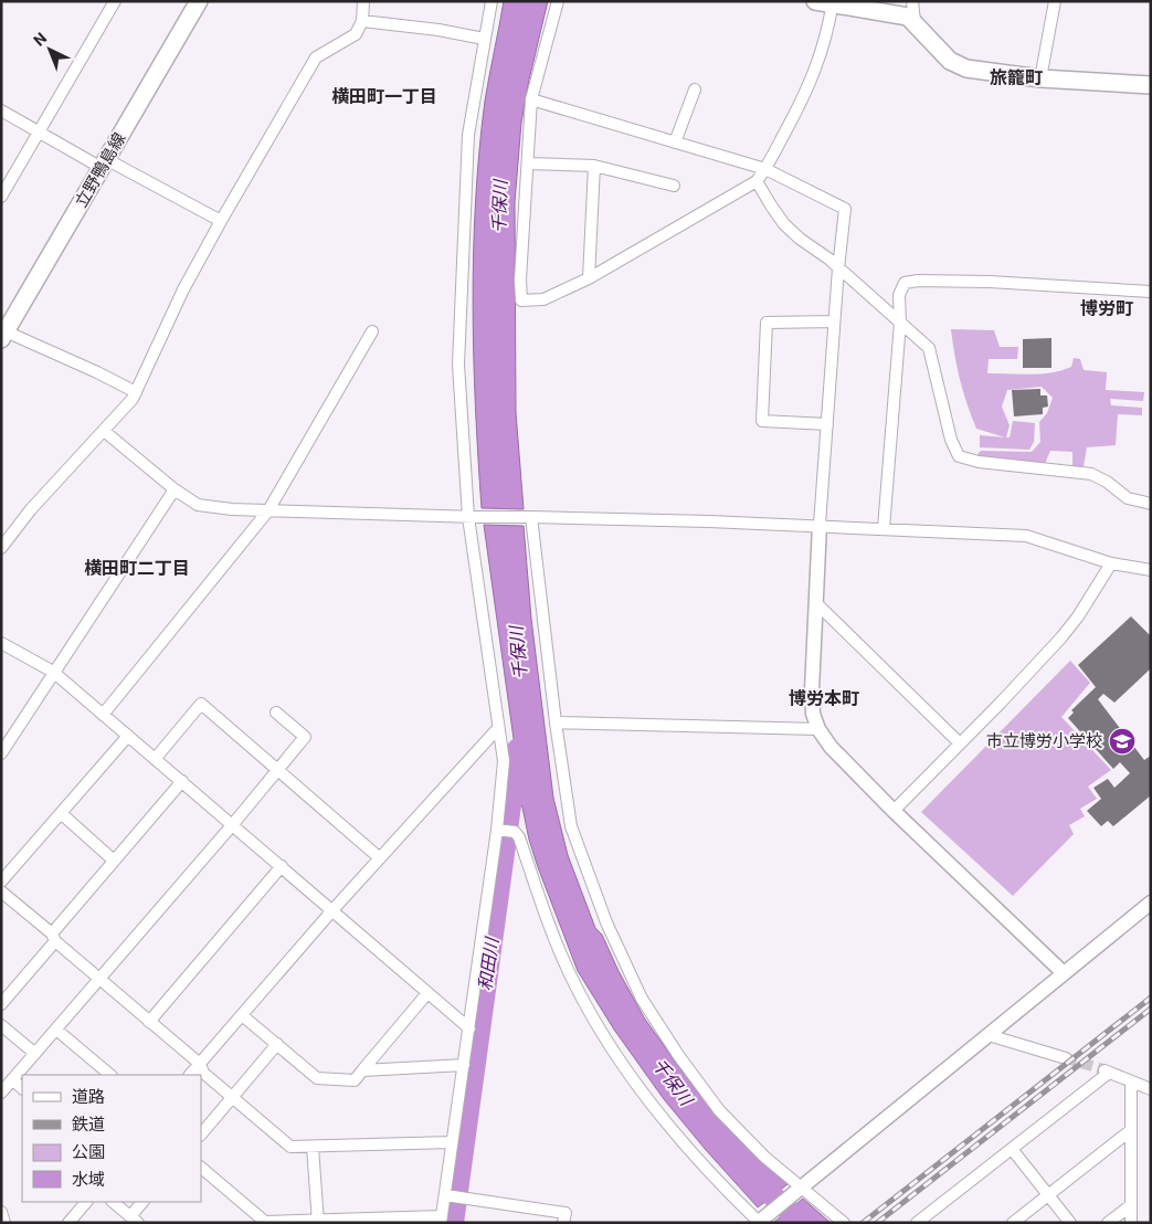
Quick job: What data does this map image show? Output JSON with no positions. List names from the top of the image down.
{
  "streets": {
    "main road": ["立野鴨島線"]
  },
  "districts": [
    "旅籠町",
    "横田町一丁目",
    "博労町",
    "横田町二丁目",
    "博労本町"
  ],
  "water": ["千保川", "和田川"],
  "places": {
    "school or university": ["市立博労小学校"]
  },
  "legend": [
    "道路",
    "鉄道",
    "公園",
    "水域"
  ],
  "north": "top left"
}
